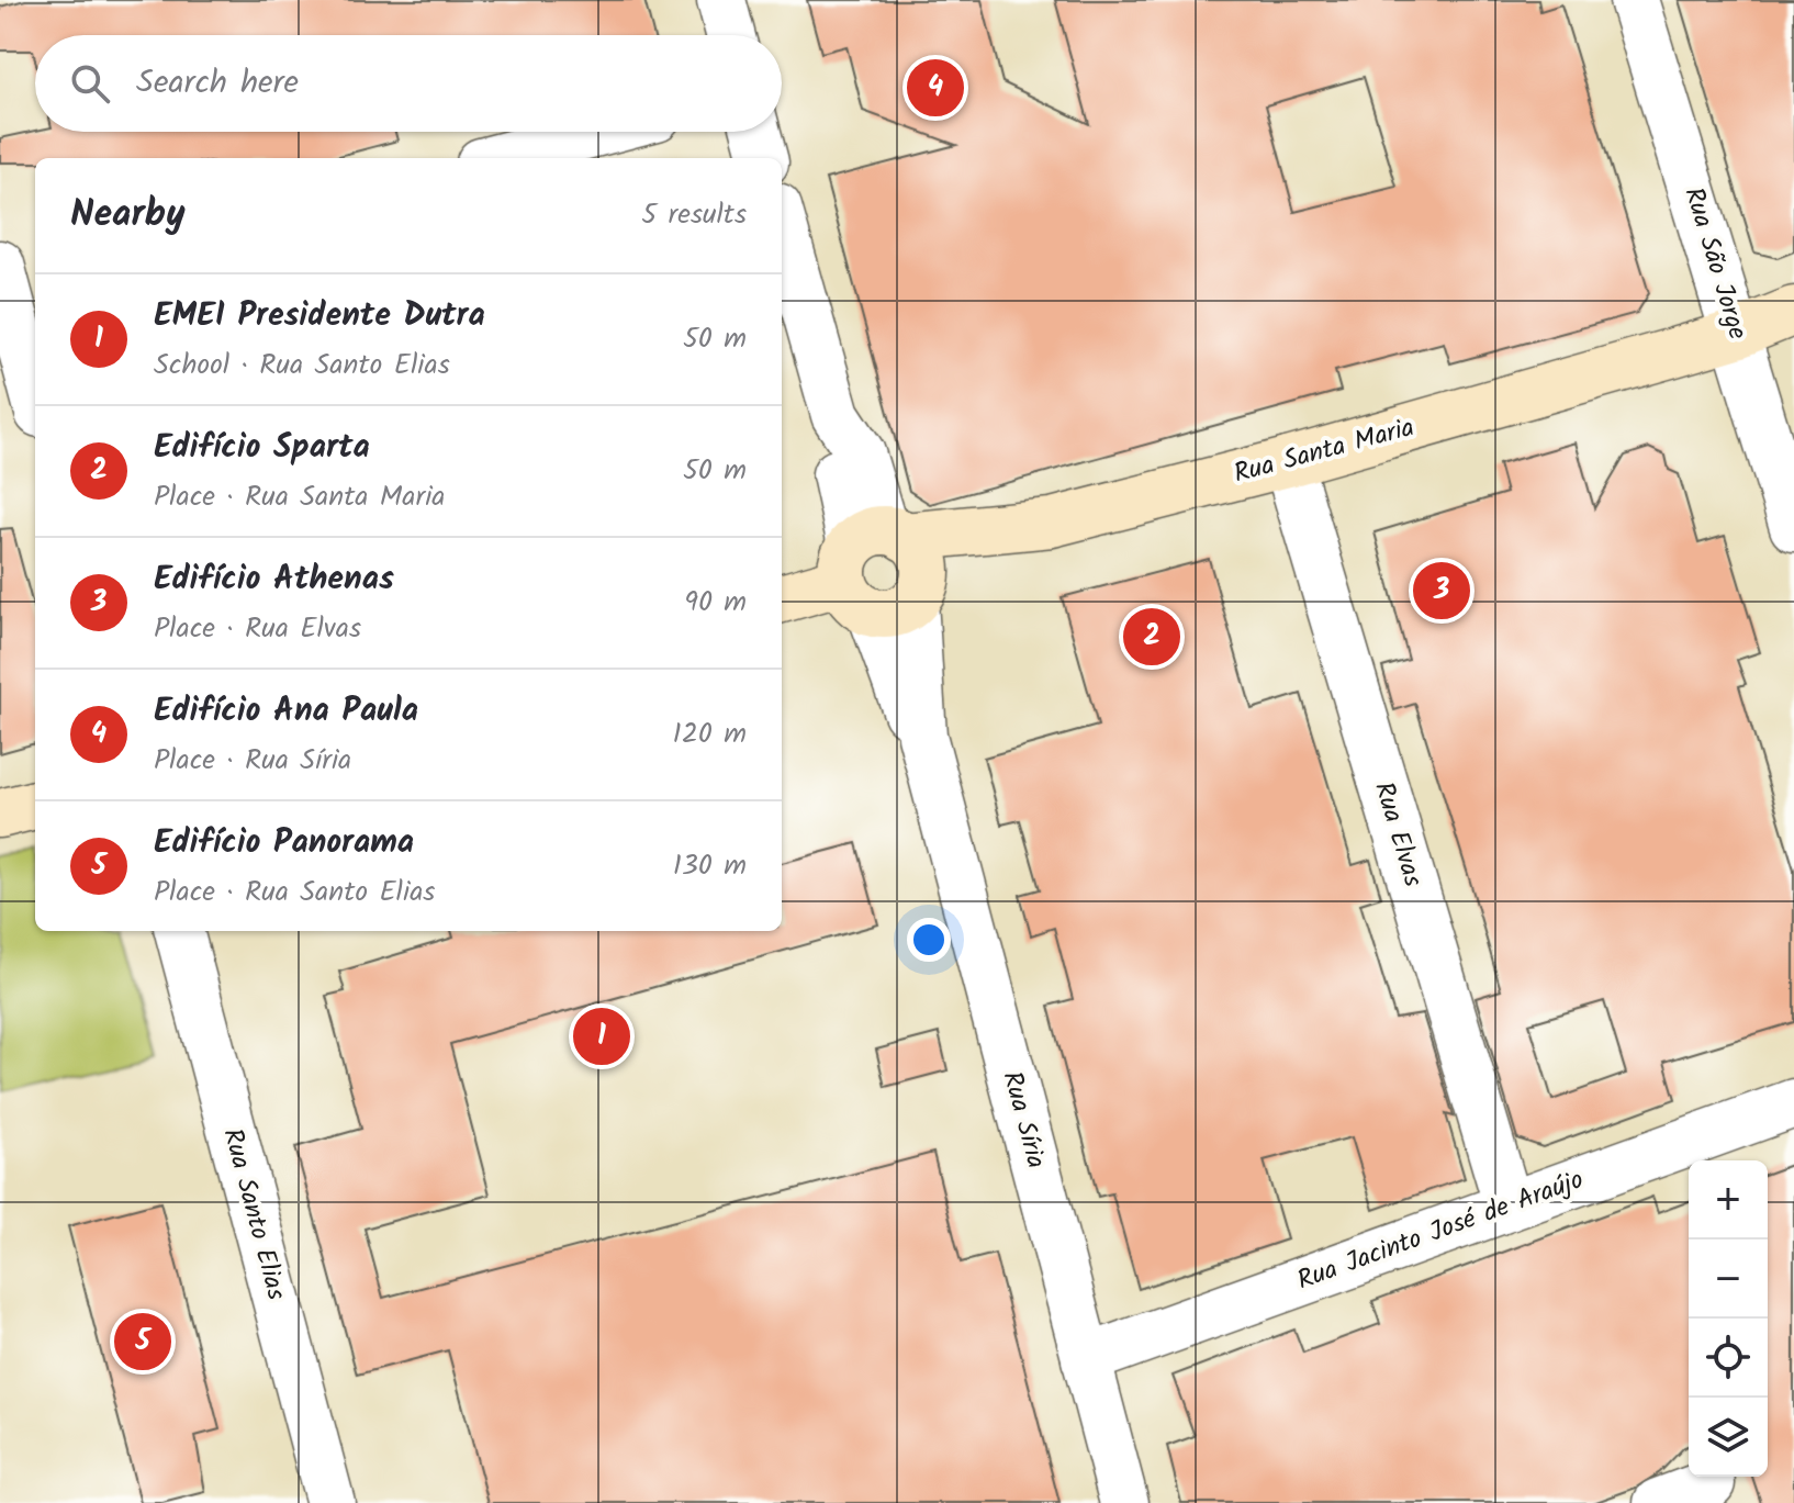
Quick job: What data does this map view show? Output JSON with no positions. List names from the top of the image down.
{
  "streets": {
    "street": [
      "Rua São Jorge",
      "Rua Santa Maria",
      "Rua Elvas",
      "Rua Síria",
      "Rua Santo Elias",
      "Rua Jacinto José de Araújo"
    ]
  },
  "crossings": [
    ["Rua São Jorge", "Rua Santa Maria"],
    ["Rua Santa Maria", "Rua Elvas"],
    ["Rua Santa Maria", "Rua Síria"],
    ["Rua Elvas", "Rua Jacinto José de Araújo"],
    ["Rua Síria", "Rua Jacinto José de Araújo"]
  ],
  "page": {
    "search": "Search here",
    "pins": [
      "4",
      "3",
      "2",
      "1",
      "5"
    ],
    "heading": ["Nearby", "5 results"],
    "list": [
      {
        "mark": "1",
        "name": "EMEI Presidente Dutra",
        "note": "School · Rua Santo Elias",
        "value": "50 m"
      },
      {
        "mark": "2",
        "name": "Edifício Sparta",
        "note": "Place · Rua Santa Maria",
        "value": "50 m"
      },
      {
        "mark": "3",
        "name": "Edifício Athenas",
        "note": "Place · Rua Elvas",
        "value": "90 m"
      },
      {
        "mark": "4",
        "name": "Edifício Ana Paula",
        "note": "Place · Rua Síria",
        "value": "120 m"
      },
      {
        "mark": "5",
        "name": "Edifício Panorama",
        "note": "Place · Rua Santo Elias",
        "value": "130 m"
      }
    ],
    "map_buttons": ["+", "−"]
  }
}
